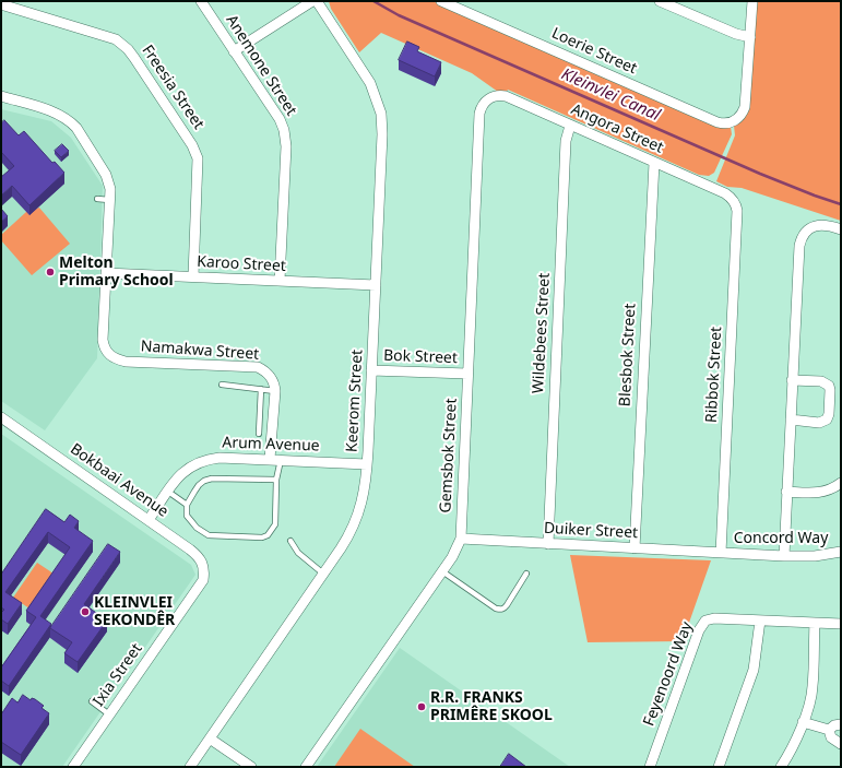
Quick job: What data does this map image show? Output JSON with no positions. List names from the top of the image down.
{
  "streets": {
    "street": [
      "Loerie Street",
      "Anemone Street",
      "Freesia Street",
      "Angora Street",
      "Karoo Street",
      "Wildebees Street",
      "Namakwa Street",
      "Blesbok Street",
      "Bok Street",
      "Ribbok Street",
      "Keerom Street",
      "Arum Avenue",
      "Gemsbok Street",
      "Bokbaai Avenue",
      "Duiker Street",
      "Concord Way",
      "Feyenoord Way",
      "Ixia Street"
    ]
  },
  "crossings": [
    ["Anemone Street", "Karoo Street"],
    ["Freesia Street", "Karoo Street"],
    ["Angora Street", "Wildebees Street"],
    ["Angora Street", "Blesbok Street"],
    ["Angora Street", "Ribbok Street"],
    ["Angora Street", "Gemsbok Street"],
    ["Karoo Street", "Namakwa Street"],
    ["Karoo Street", "Keerom Street"],
    ["Wildebees Street", "Duiker Street"],
    ["Namakwa Street", "Arum Avenue"],
    ["Blesbok Street", "Duiker Street"],
    ["Bok Street", "Keerom Street"],
    ["Bok Street", "Gemsbok Street"],
    ["Ribbok Street", "Duiker Street"],
    ["Ribbok Street", "Concord Way"],
    ["Keerom Street", "Arum Avenue"],
    ["Arum Avenue", "Bokbaai Avenue"],
    ["Gemsbok Street", "Duiker Street"],
    ["Bokbaai Avenue", "Ixia Street"],
    ["Duiker Street", "Concord Way"]
  ],
  "water": ["Kleinvlei Canal"],
  "places": ["Melton Primary School", "KLEINVLEI SEKONDÊR", "R.R. FRANKS PRIMÊRE SKOOL"]
}
